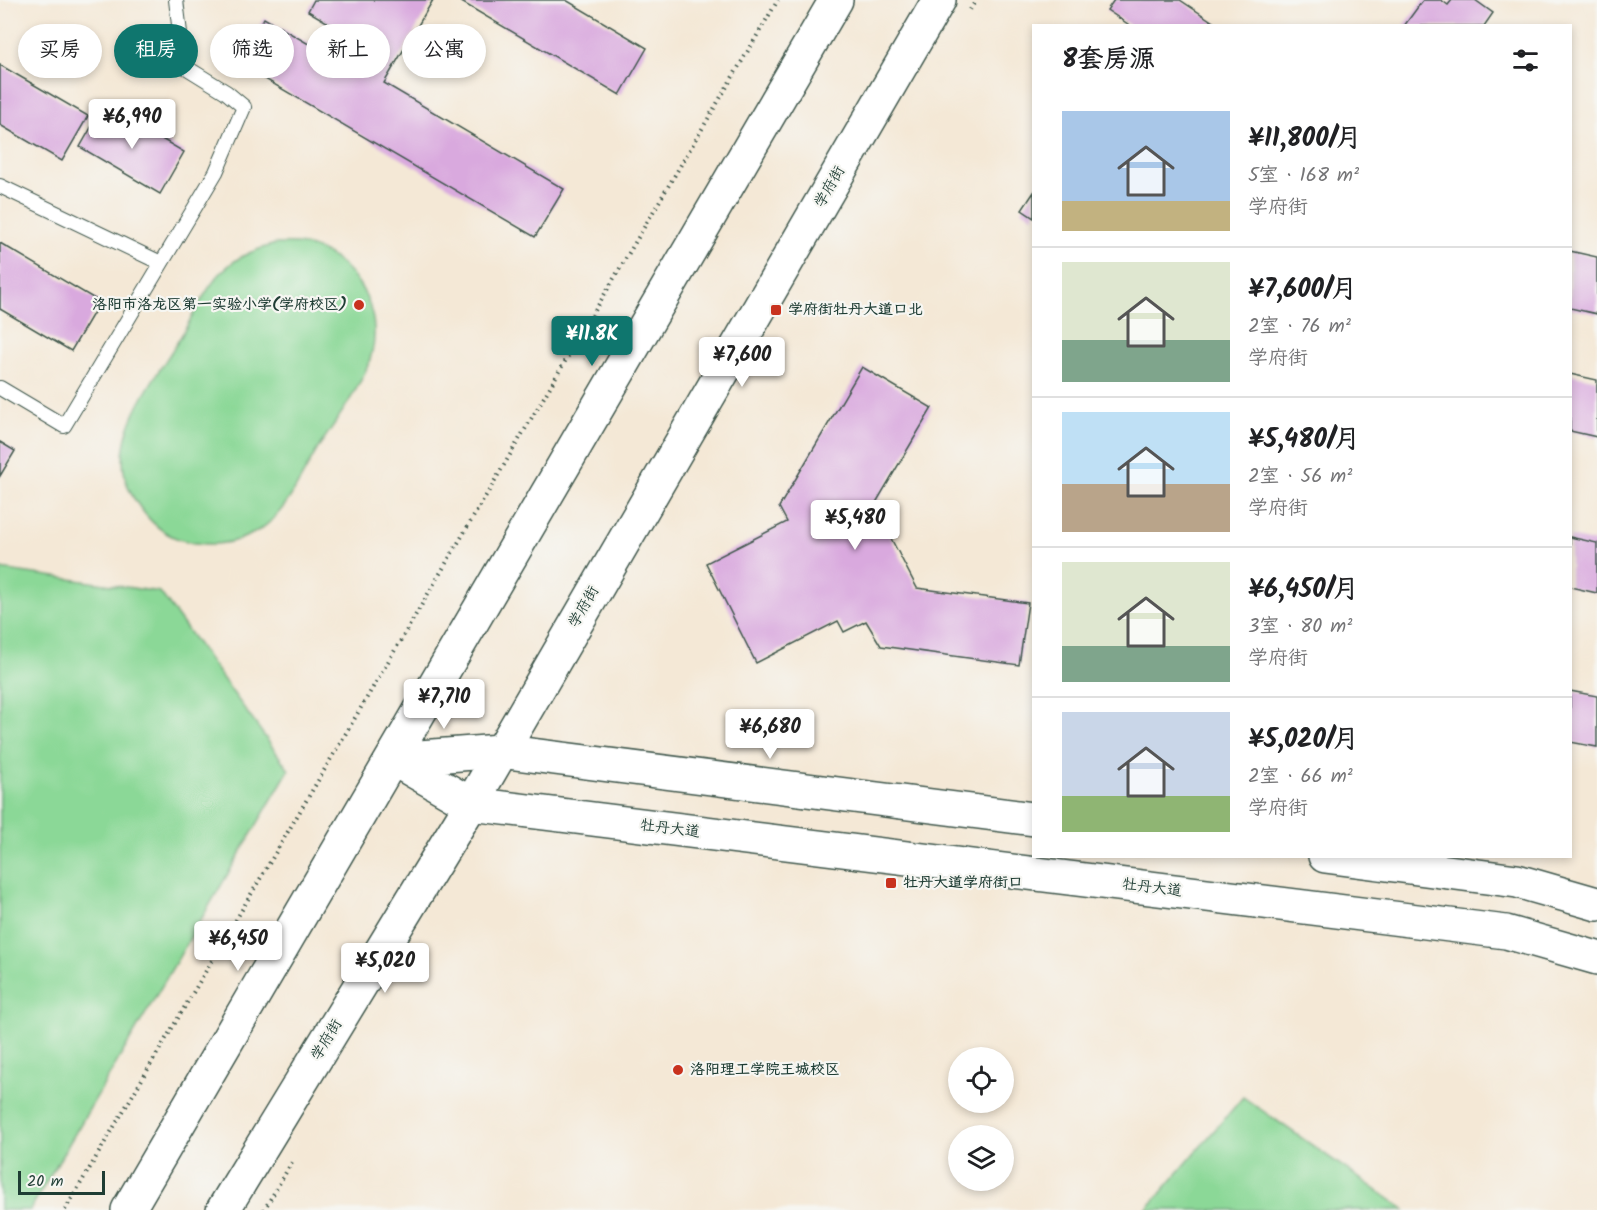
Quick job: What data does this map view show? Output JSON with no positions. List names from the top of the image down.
{
  "streets": {
    "main road": ["学府街", "牡丹大道"]
  },
  "crossings": [
    ["学府街", "牡丹大道"]
  ],
  "places": {
    "other": ["洛阳市洛龙区第一实验小学(学府校区)", "洛阳理工学院王城校区"],
    "transit": ["学府街牡丹大道口北", "牡丹大道学府街口"]
  },
  "scale_bar": "20 m",
  "page": {
    "chip": [
      "买房",
      "租房",
      "筛选",
      "新上",
      "公寓"
    ],
    "heading": "8套房源",
    "list": [
      {
        "name": "¥11,800/月",
        "note": "5室 · 168 m² · 学府街"
      },
      {
        "name": "¥7,600/月",
        "note": "2室 · 76 m² · 学府街"
      },
      {
        "name": "¥5,480/月",
        "note": "2室 · 56 m² · 学府街"
      },
      {
        "name": "¥6,450/月",
        "note": "3室 · 80 m² · 学府街"
      },
      {
        "name": "¥5,020/月",
        "note": "2室 · 66 m² · 学府街"
      }
    ],
    "price": [
      "¥6,990",
      "¥11.8K",
      "¥7,600",
      "¥5,480",
      "¥7,710",
      "¥6,680",
      "¥6,450",
      "¥5,020"
    ],
    "scale": "20 m"
  }
}
